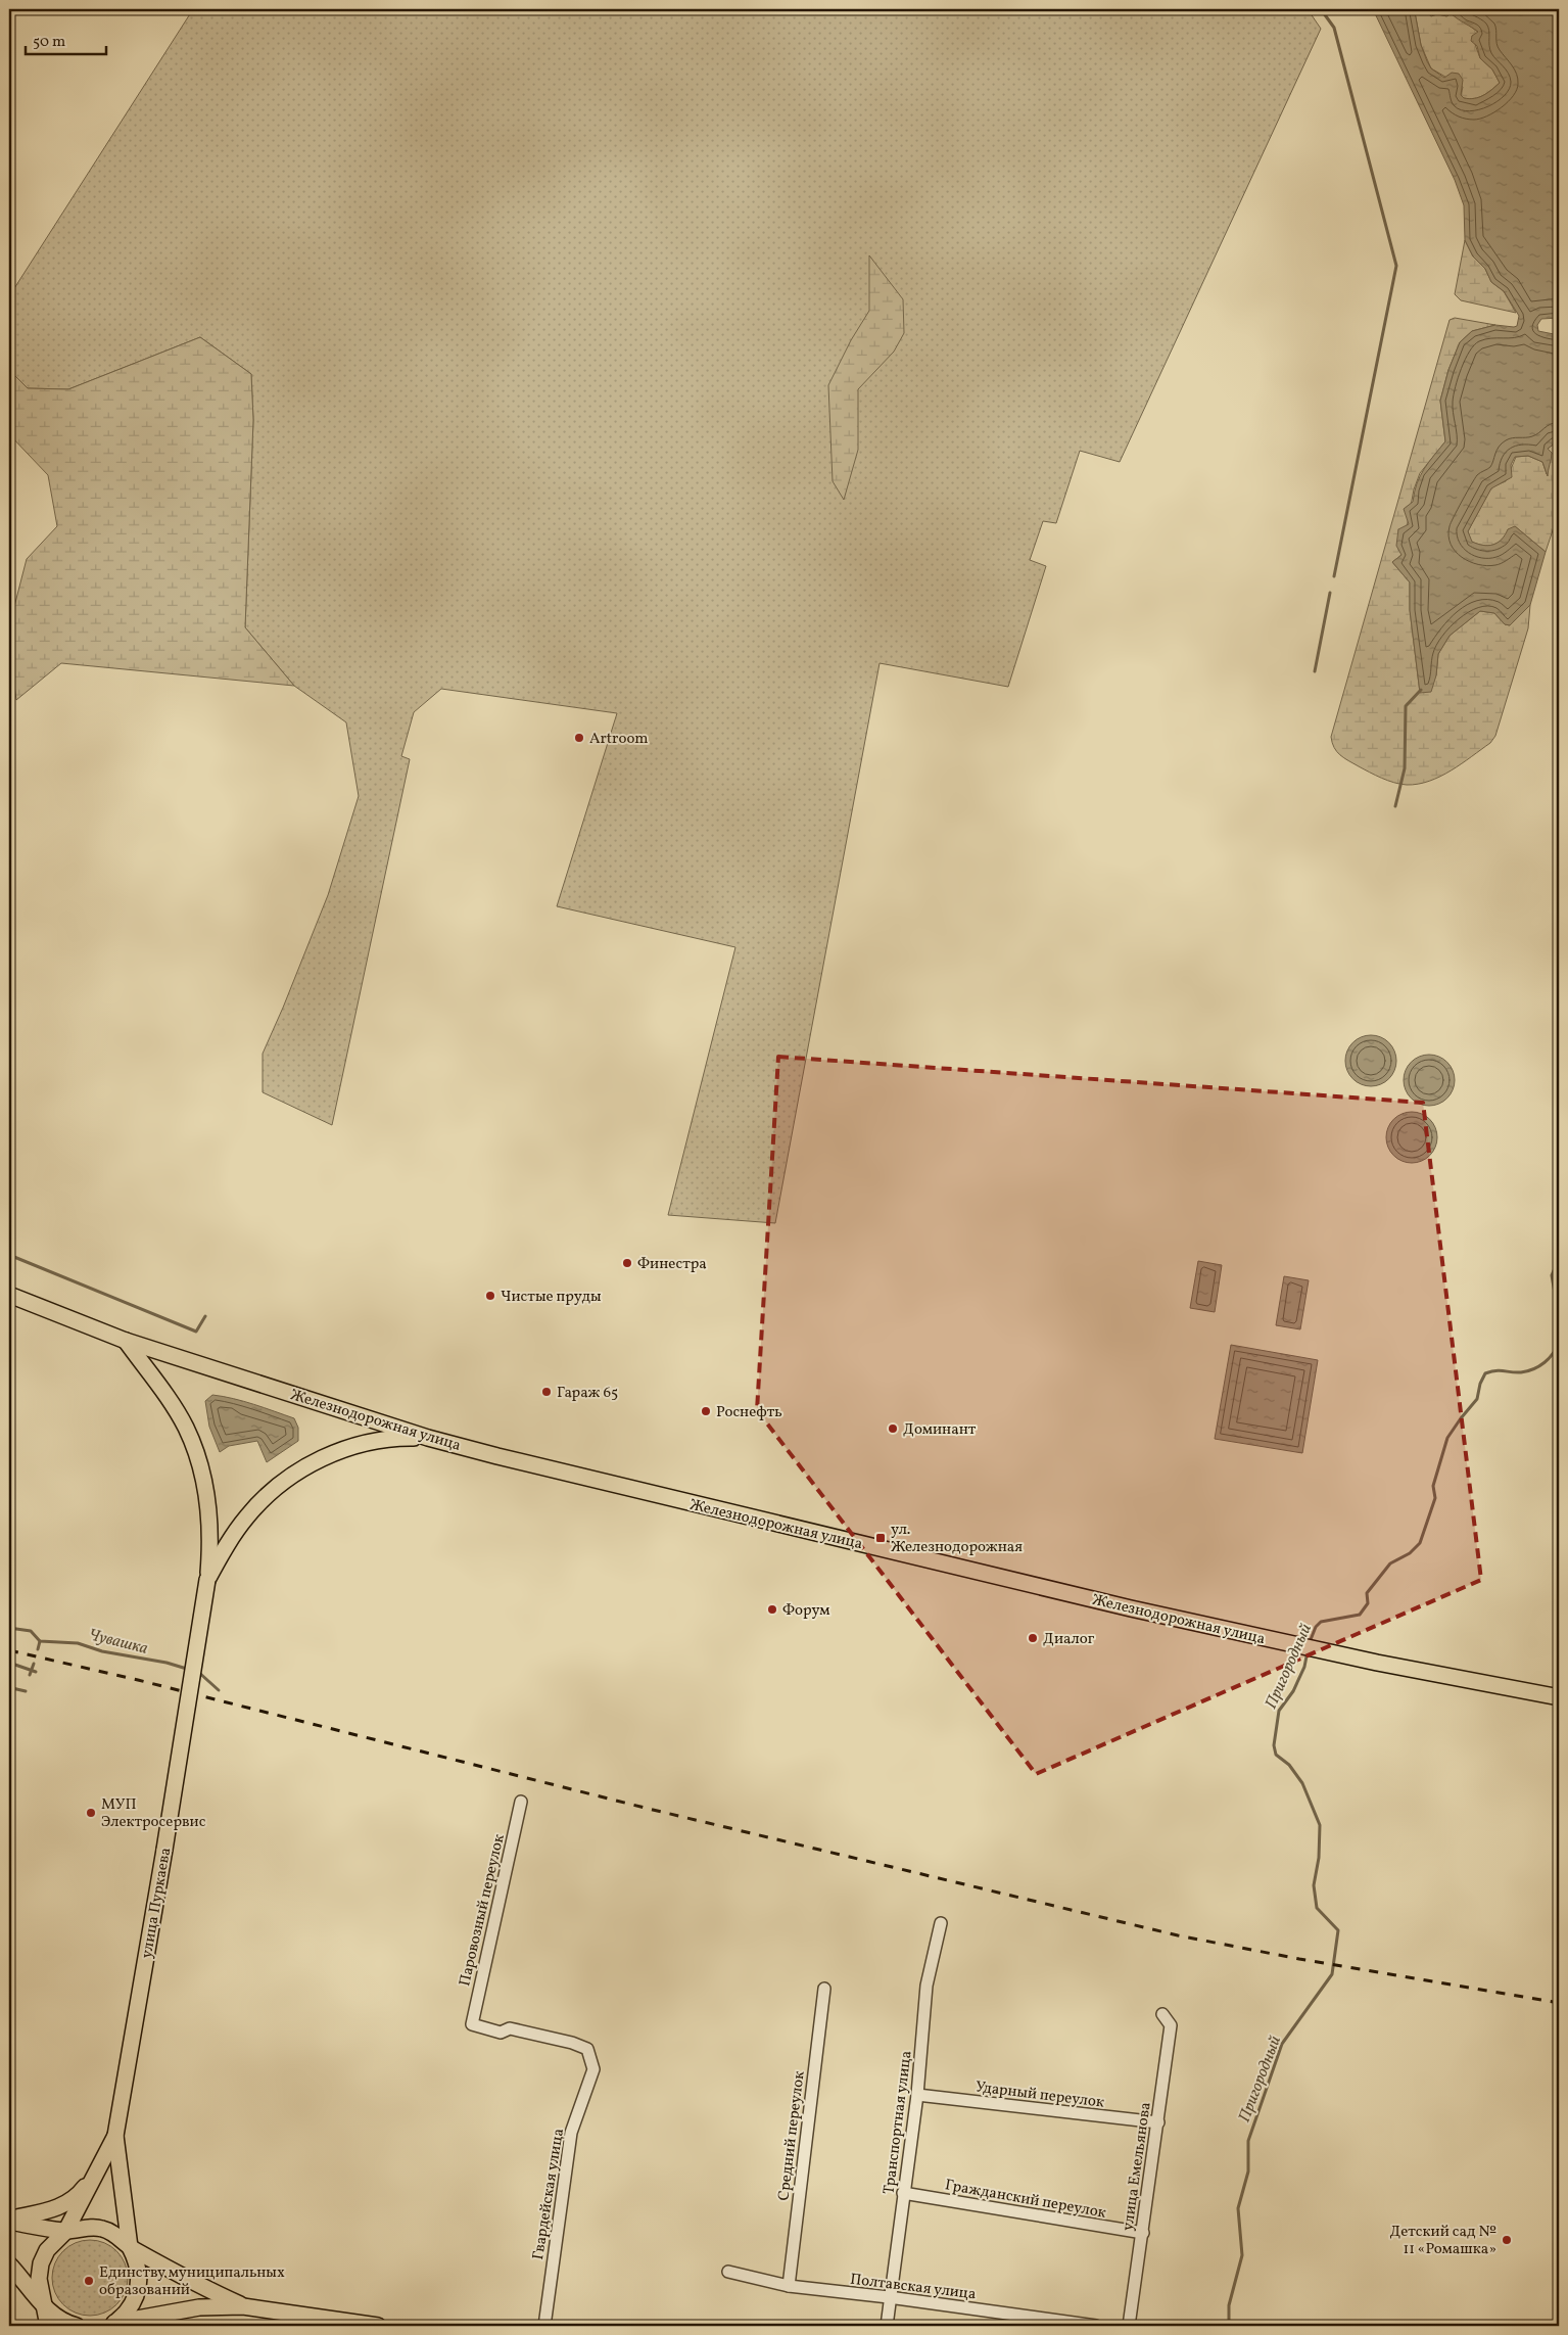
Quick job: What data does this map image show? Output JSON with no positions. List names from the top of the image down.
{
  "streets": {
    "main road": ["Железнодорожная улица", "улица Пуркаева"],
    "street": [
      "Паровозный переулок",
      "Ударный переулок",
      "Транспортная улица",
      "Средний переулок",
      "улица Емельянова",
      "Гвардейская улица",
      "Гражданский переулок",
      "Полтавская улица"
    ]
  },
  "crossings": [
    ["Паровозный переулок", "Гвардейская улица"],
    ["Ударный переулок", "Транспортная улица"],
    ["Ударный переулок", "улица Емельянова"],
    ["Транспортная улица", "Гражданский переулок"],
    ["Транспортная улица", "Полтавская улица"],
    ["Средний переулок", "Полтавская улица"],
    ["улица Емельянова", "Гражданский переулок"]
  ],
  "water": ["Чувашка", "Пригородный"],
  "places": {
    "other": [
      "Artroom",
      "Финестра",
      "Чистые пруды",
      "Гараж 65",
      "Роснефть",
      "Доминант",
      "Форум",
      "Диалог",
      "МУП Электросервис",
      "Детский сад № 11 «Ромашка»",
      "Единству муниципальных образований"
    ],
    "transit": ["ул. Железнодорожная"]
  },
  "scale_bar": "50 m"
}
